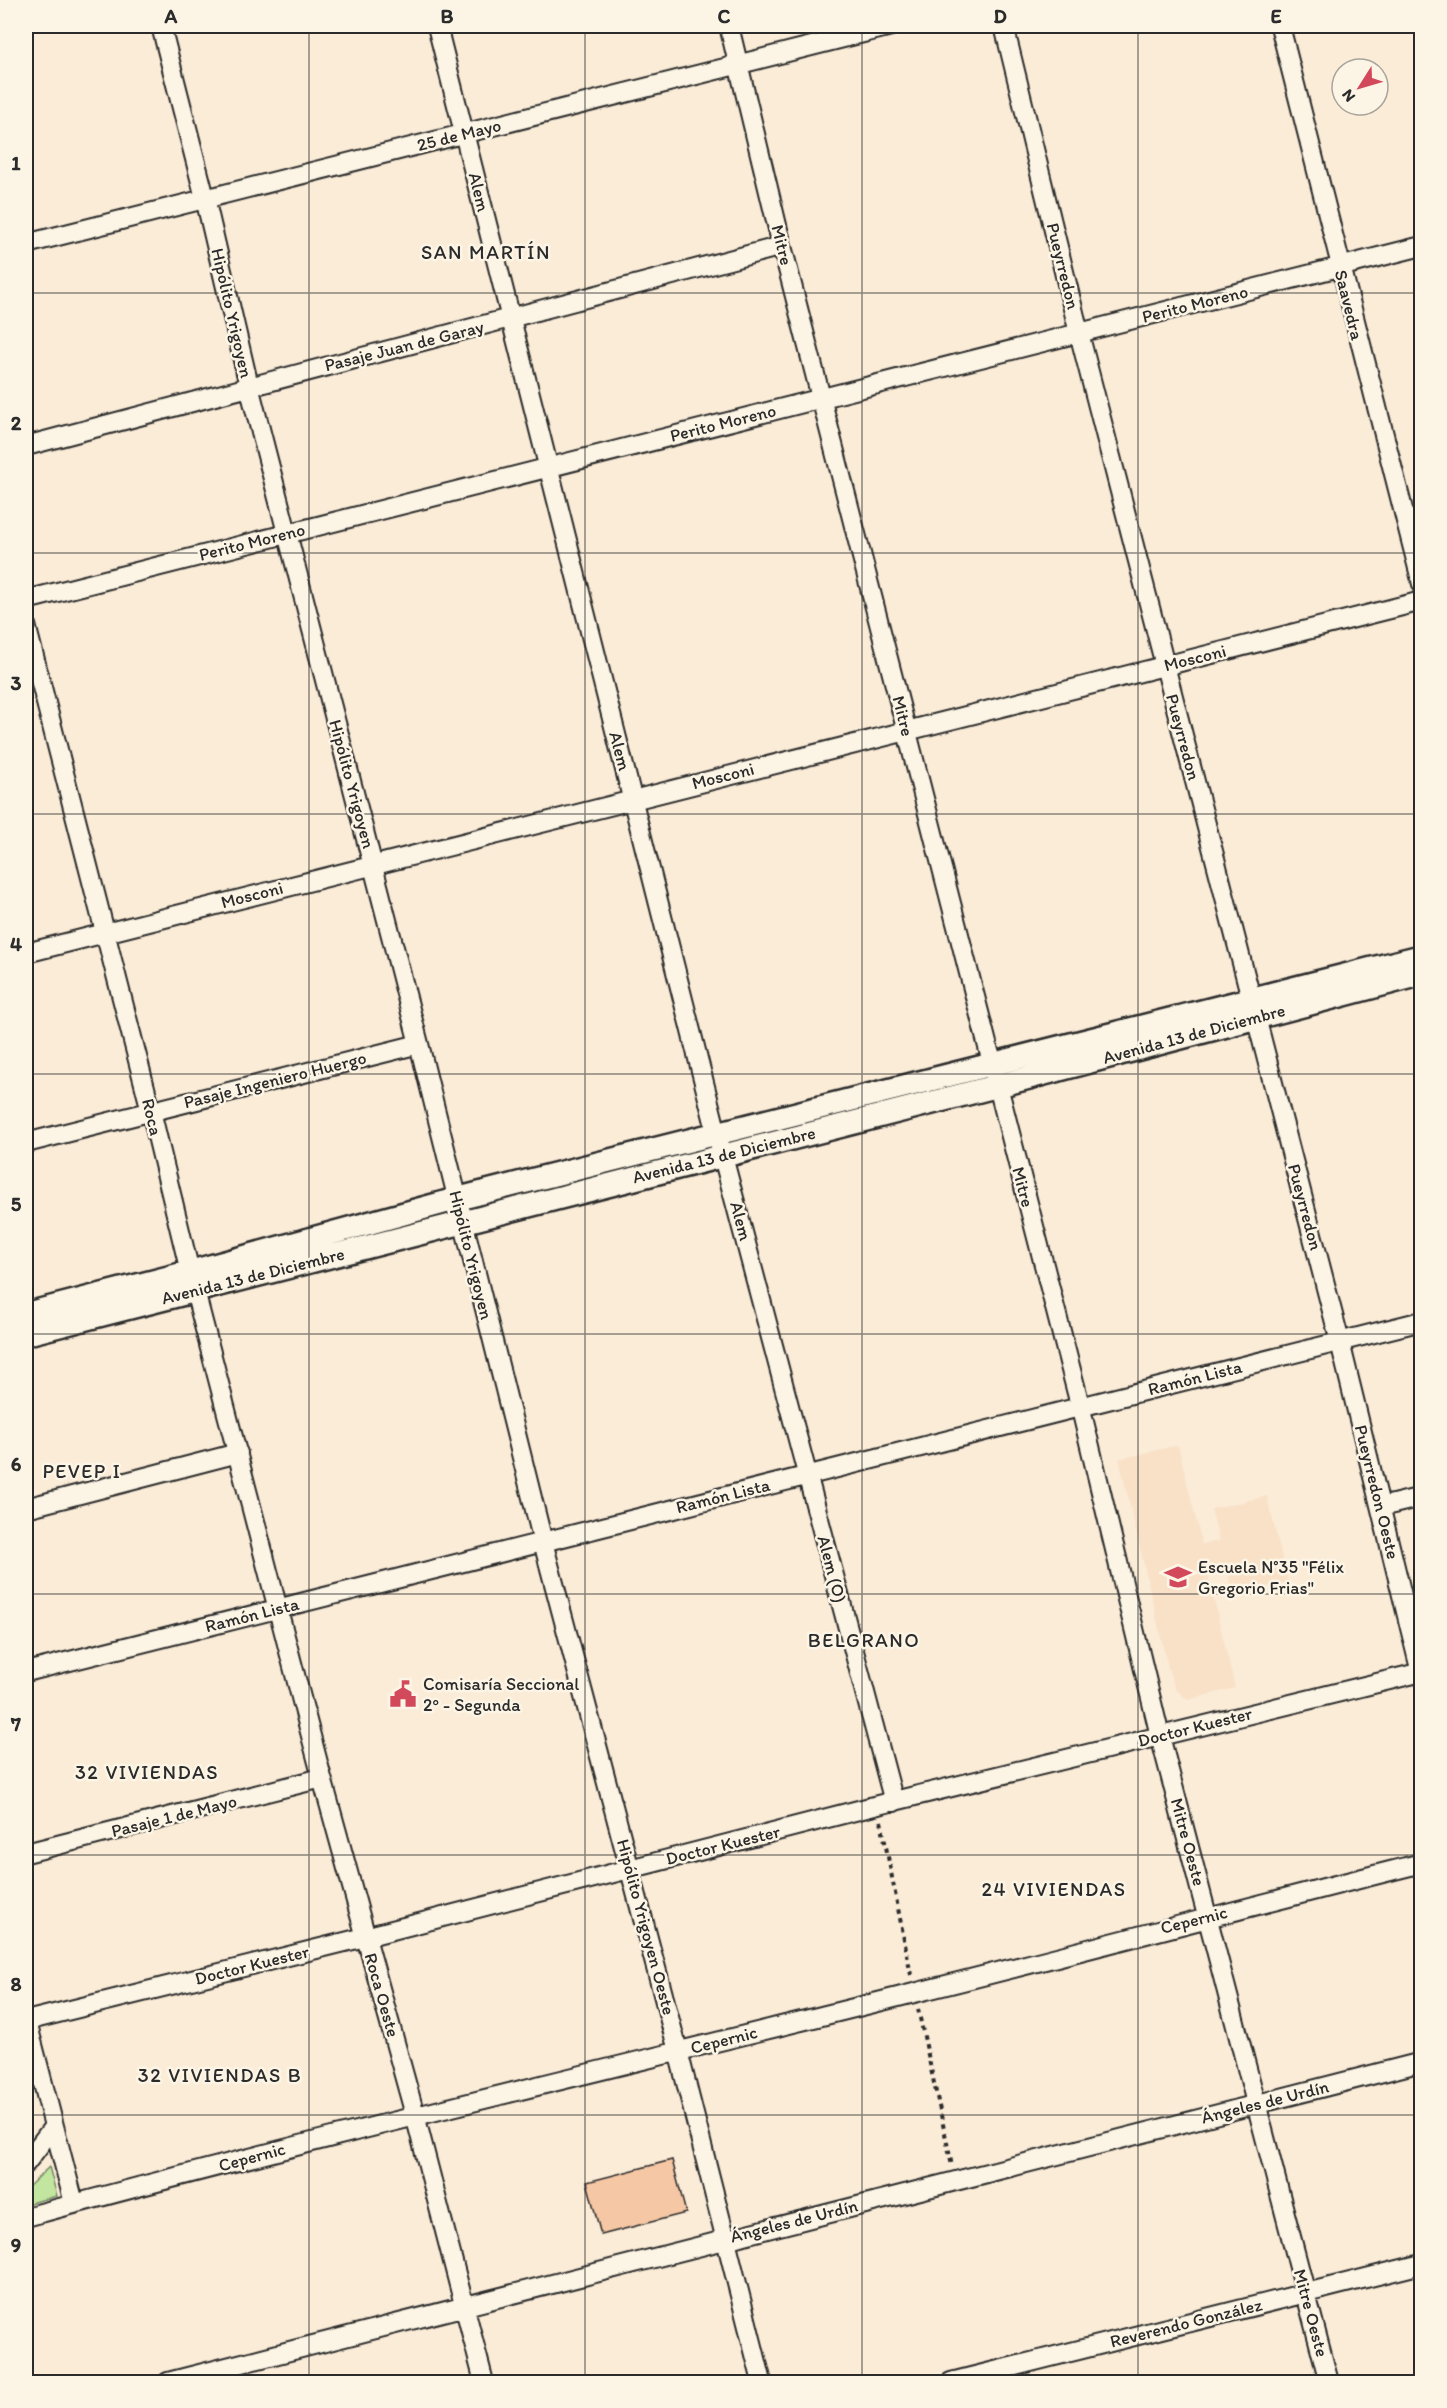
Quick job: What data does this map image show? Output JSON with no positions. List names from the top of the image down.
{
  "streets": {
    "street": [
      "25 de Mayo",
      "Alem",
      "Mitre",
      "Pueyrredon",
      "Perito Moreno",
      "Saavedra",
      "Hipólito Yrigoyen",
      "Pasaje Juan de Garay",
      "Mosconi",
      "Avenida 13 de Diciembre",
      "Pasaje Ingeniero Huergo",
      "Roca",
      "Ramón Lista",
      "Pueyrredon Oeste",
      "Alem (O)",
      "Doctor Kuester",
      "Pasaje 1 de Mayo",
      "Mitre Oeste",
      "Cepernic",
      "Hipólito Yrigoyen Oeste",
      "Roca Oeste",
      "Ángeles de Urdín",
      "Reverendo González"
    ]
  },
  "crossings": [
    ["25 de Mayo", "Alem"],
    ["25 de Mayo", "Mitre"],
    ["25 de Mayo", "Hipólito Yrigoyen"],
    ["Alem", "Perito Moreno"],
    ["Alem", "Pasaje Juan de Garay"],
    ["Alem", "Mosconi"],
    ["Alem", "Avenida 13 de Diciembre"],
    ["Alem", "Ramón Lista"],
    ["Alem", "Alem (O)"],
    ["Mitre", "Perito Moreno"],
    ["Mitre", "Pasaje Juan de Garay"],
    ["Mitre", "Mosconi"],
    ["Mitre", "Avenida 13 de Diciembre"],
    ["Mitre", "Ramón Lista"],
    ["Mitre", "Mitre Oeste"],
    ["Pueyrredon", "Perito Moreno"],
    ["Pueyrredon", "Mosconi"],
    ["Pueyrredon", "Avenida 13 de Diciembre"],
    ["Pueyrredon", "Ramón Lista"],
    ["Pueyrredon", "Pueyrredon Oeste"],
    ["Perito Moreno", "Saavedra"],
    ["Perito Moreno", "Hipólito Yrigoyen"],
    ["Hipólito Yrigoyen", "Pasaje Juan de Garay"],
    ["Hipólito Yrigoyen", "Mosconi"],
    ["Hipólito Yrigoyen", "Avenida 13 de Diciembre"],
    ["Hipólito Yrigoyen", "Pasaje Ingeniero Huergo"],
    ["Hipólito Yrigoyen", "Ramón Lista"],
    ["Hipólito Yrigoyen", "Hipólito Yrigoyen Oeste"],
    ["Mosconi", "Roca"],
    ["Avenida 13 de Diciembre", "Roca"],
    ["Pasaje Ingeniero Huergo", "Roca"],
    ["Roca", "Ramón Lista"],
    ["Roca", "Roca Oeste"],
    ["Ramón Lista", "Pueyrredon Oeste"],
    ["Ramón Lista", "Alem (O)"],
    ["Ramón Lista", "Mitre Oeste"],
    ["Ramón Lista", "Hipólito Yrigoyen Oeste"],
    ["Ramón Lista", "Roca Oeste"],
    ["Pueyrredon Oeste", "Doctor Kuester"],
    ["Alem (O)", "Doctor Kuester"],
    ["Doctor Kuester", "Mitre Oeste"],
    ["Doctor Kuester", "Hipólito Yrigoyen Oeste"],
    ["Doctor Kuester", "Roca Oeste"],
    ["Pasaje 1 de Mayo", "Roca Oeste"],
    ["Mitre Oeste", "Cepernic"],
    ["Mitre Oeste", "Ángeles de Urdín"],
    ["Mitre Oeste", "Reverendo González"],
    ["Cepernic", "Hipólito Yrigoyen Oeste"],
    ["Cepernic", "Roca Oeste"],
    ["Hipólito Yrigoyen Oeste", "Ángeles de Urdín"],
    ["Roca Oeste", "Ángeles de Urdín"]
  ],
  "districts": [
    "SAN MARTÍN",
    "PEVEP I",
    "BELGRANO",
    "32 VIVIENDAS",
    "24 VIVIENDAS",
    "32 VIVIENDAS B"
  ],
  "places": {
    "school or university": ["Escuela N°35 \"Félix Gregorio Frias\""],
    "public building": ["Comisaría Seccional 2º - Segunda"]
  },
  "north": "bottom left",
  "grid": {
    "columns": [
      "A",
      "B",
      "C",
      "D",
      "E"
    ],
    "rows": [
      "1",
      "2",
      "3",
      "4",
      "5",
      "6",
      "7",
      "8",
      "9"
    ]
  }
}
